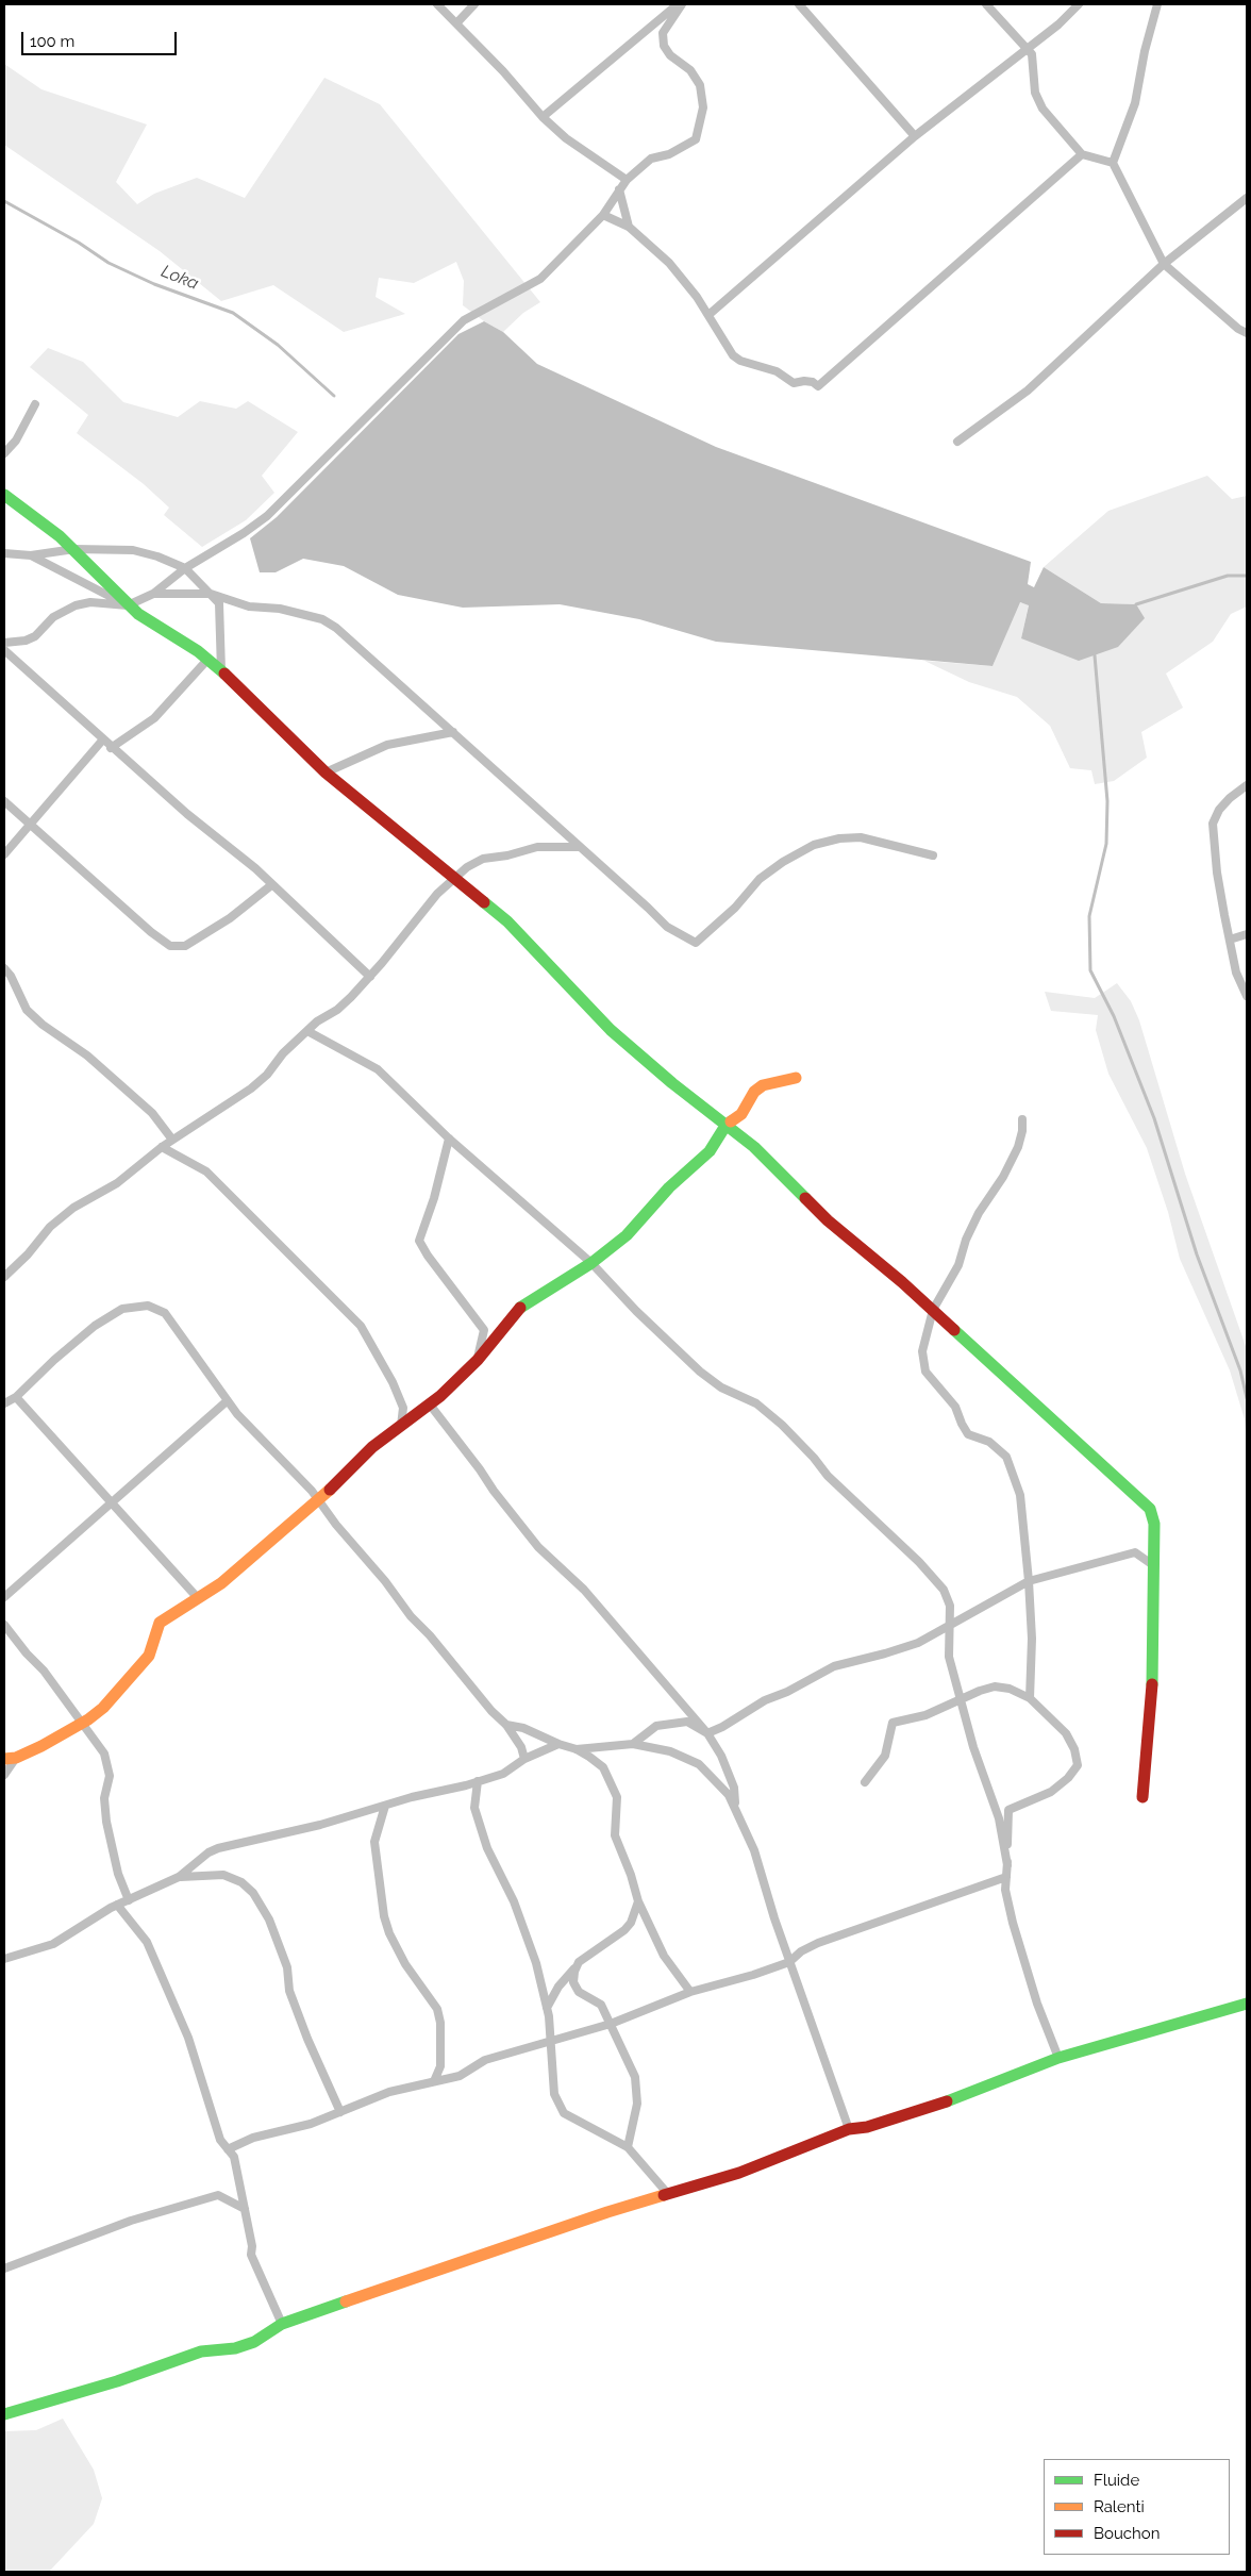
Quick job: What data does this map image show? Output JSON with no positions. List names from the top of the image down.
{
  "water": ["Loka"],
  "legend": ["Fluide", "Ralenti", "Bouchon"],
  "scale_bar": "100 m"
}
